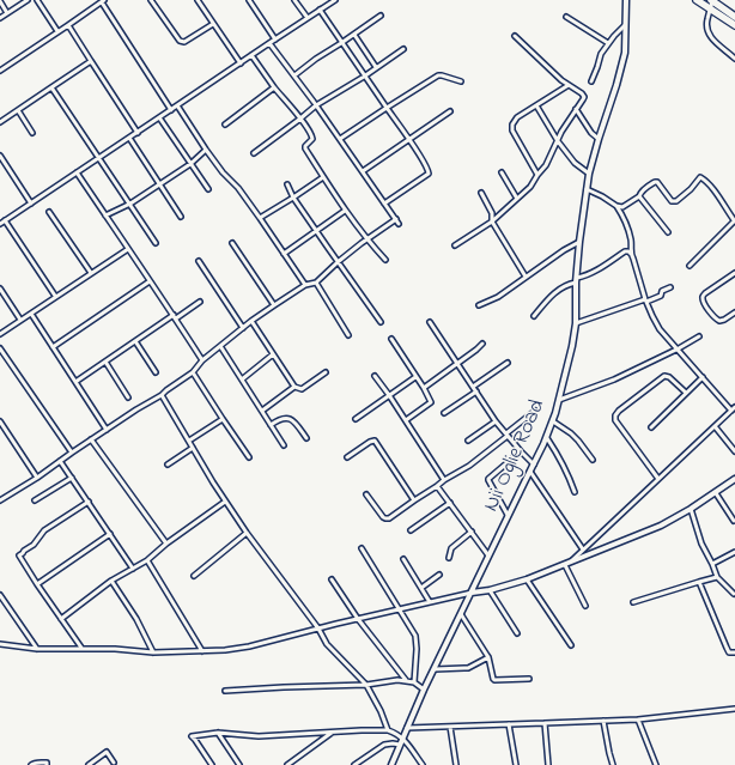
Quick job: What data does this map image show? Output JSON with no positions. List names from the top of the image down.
{
  "streets": {
    "street": ["Nii Oglie Road"]
  }
}
